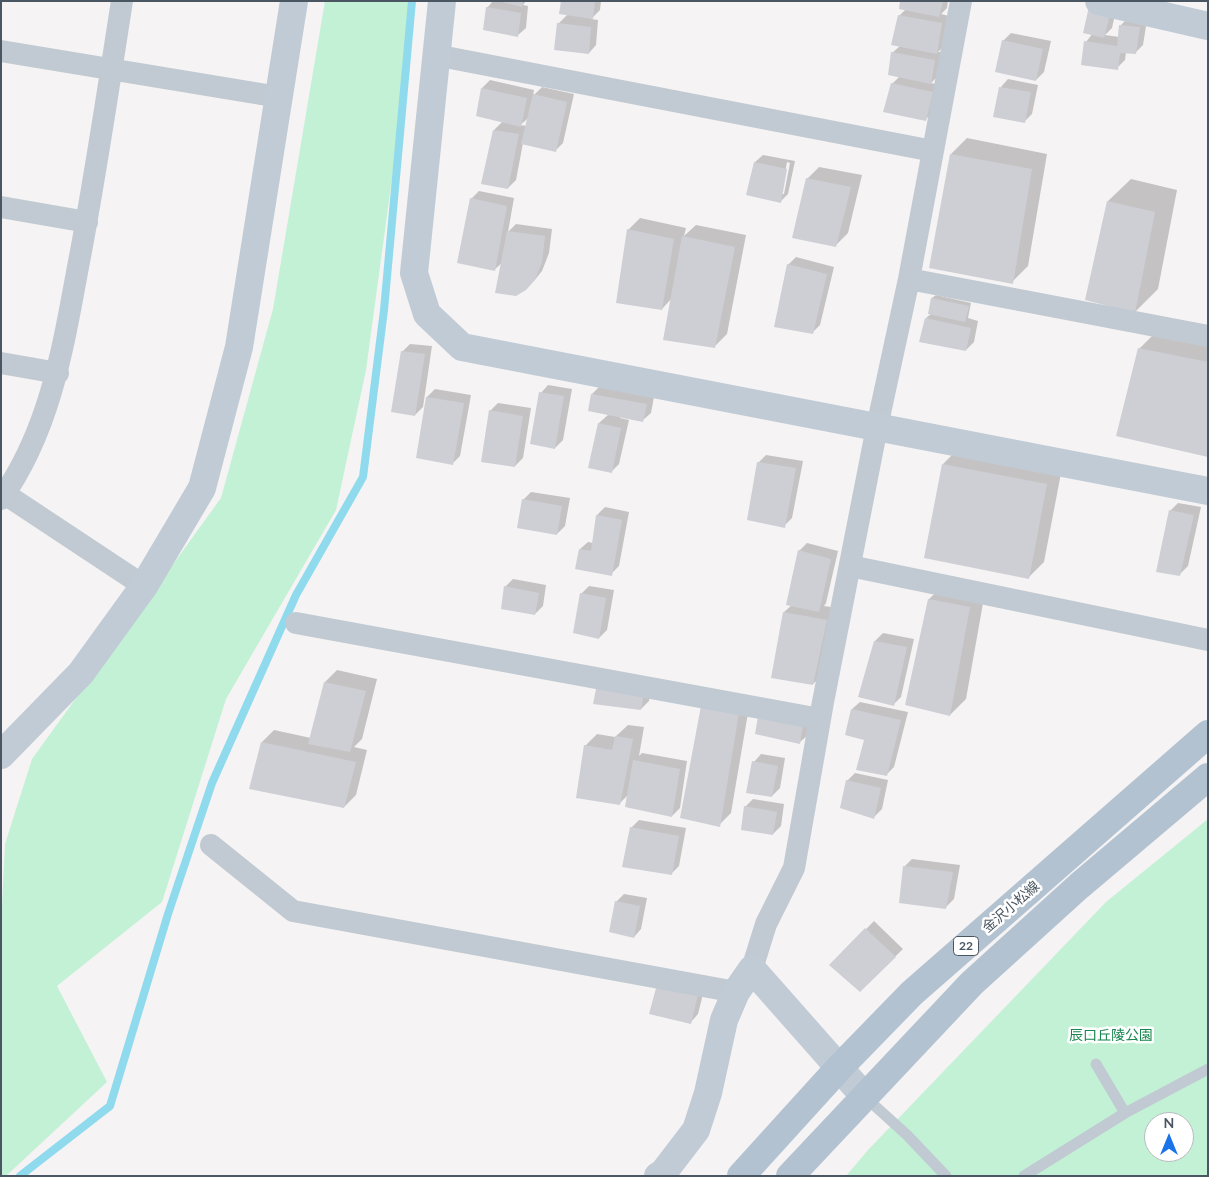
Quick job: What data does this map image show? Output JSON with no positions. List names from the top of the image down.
{
  "streets": {
    "main road": ["金沢小松線", "22"]
  },
  "parks": ["辰口丘陵公園"],
  "north": "top"
}
